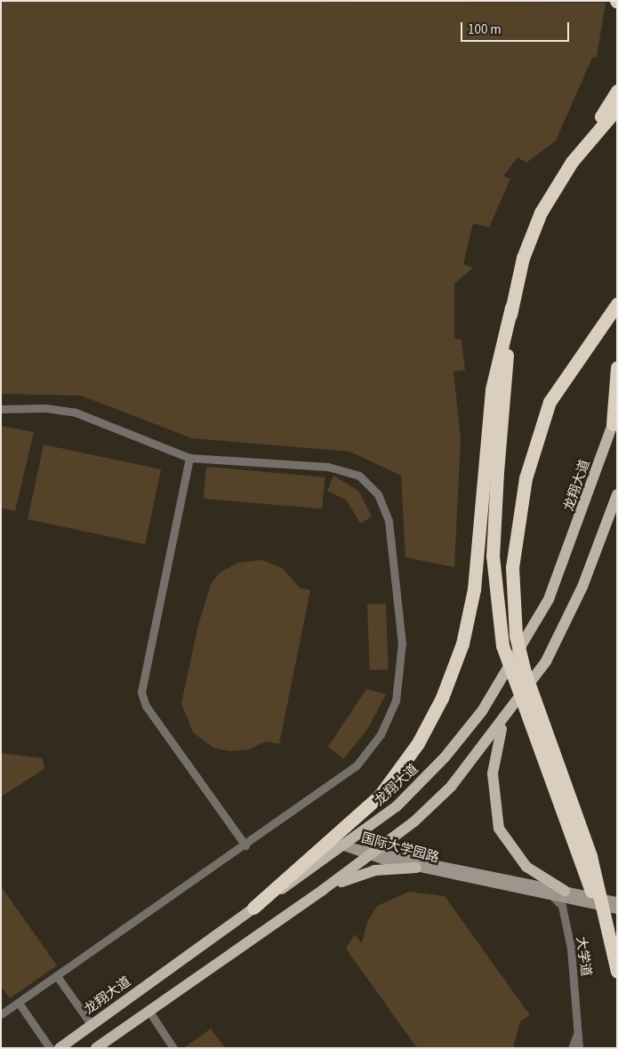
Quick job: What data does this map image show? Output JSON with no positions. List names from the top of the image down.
{
  "streets": {
    "main road": ["龙翔大道"],
    "street": ["国际大学园路", "大学道"]
  },
  "crossings": [
    ["龙翔大道", "国际大学园路"],
    ["国际大学园路", "大学道"]
  ],
  "scale_bar": "100 m"
}
